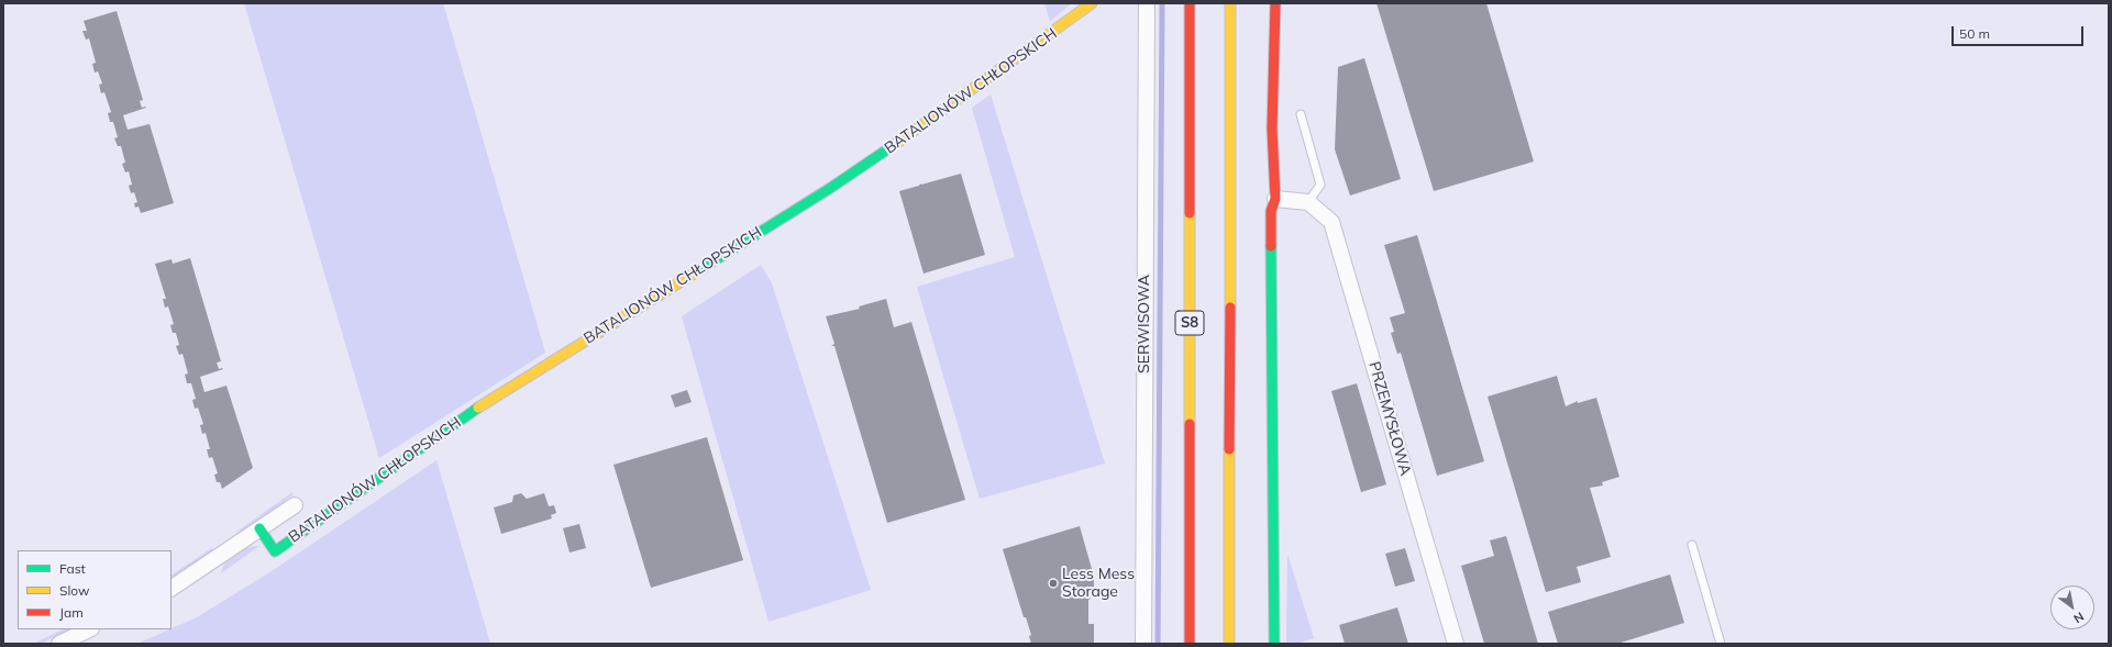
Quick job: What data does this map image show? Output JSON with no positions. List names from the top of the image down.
{
  "streets": {
    "main road": ["BATALIONÓW CHŁOPSKICH", "S8"],
    "street": ["SERWISOWA", "PRZEMYSŁOWA"]
  },
  "places": ["Less Mess Storage"],
  "legend": ["Fast", "Slow", "Jam"],
  "scale_bar": "50 m",
  "north": "bottom right"
}
